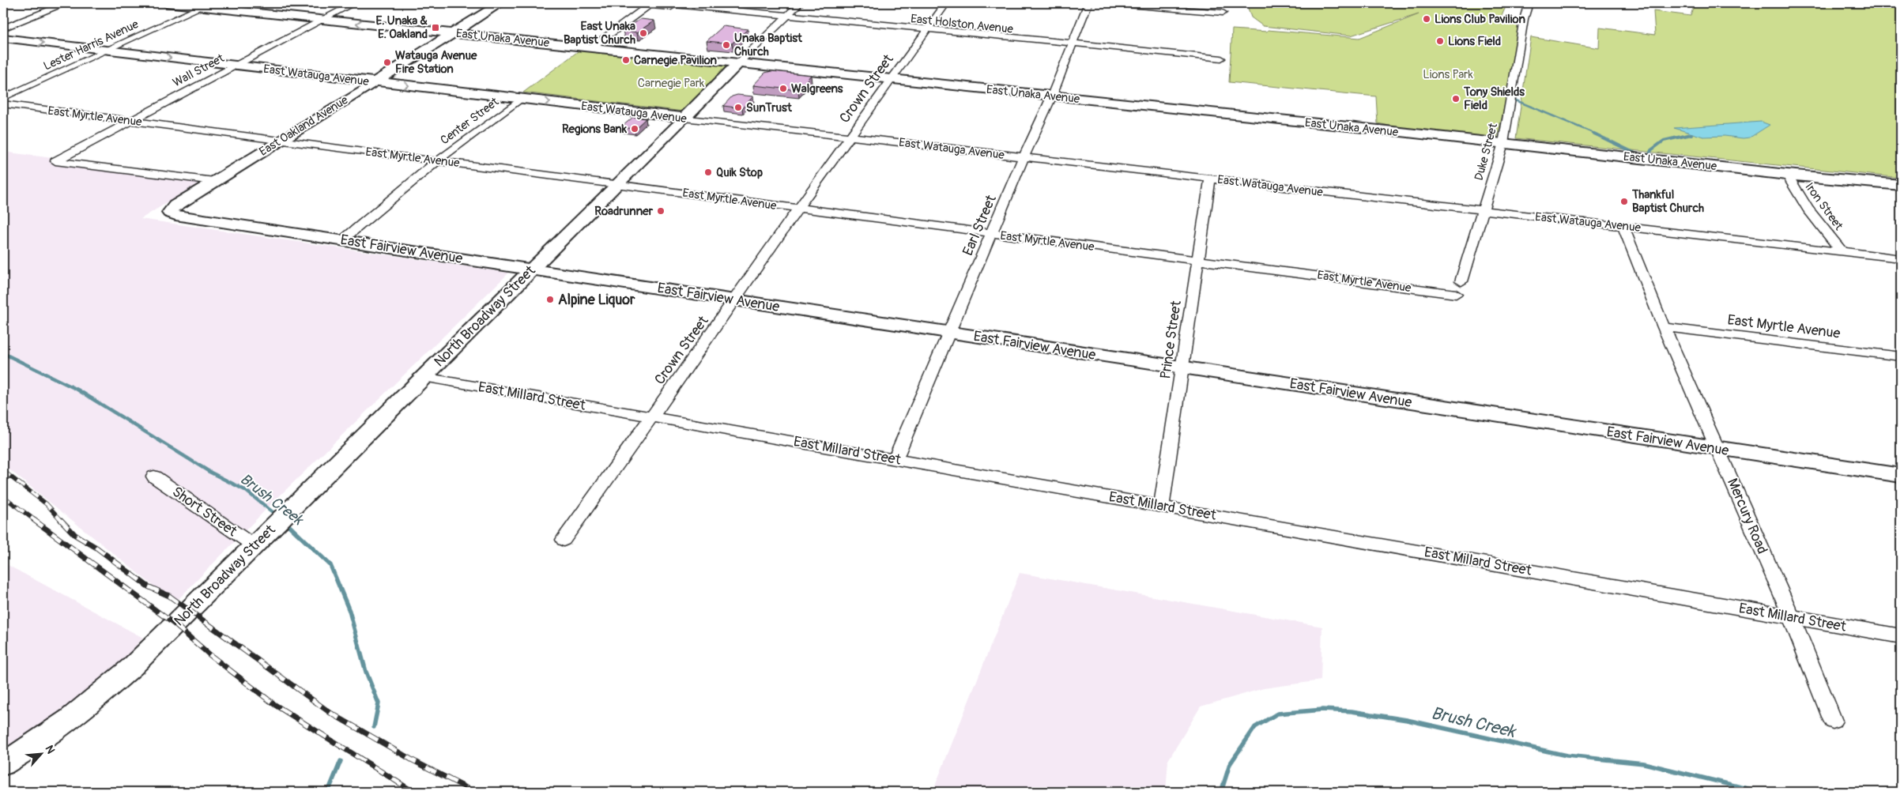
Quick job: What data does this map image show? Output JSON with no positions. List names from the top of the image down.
{
  "streets": {
    "main road": [
      "East Unaka Avenue",
      "East Watauga Avenue",
      "East Oakland Avenue",
      "North Broadway Street"
    ],
    "street": [
      "East Holston Avenue",
      "Lester Harris Avenue",
      "Wall Street",
      "Crown Street",
      "East Myrtle Avenue",
      "Center Street",
      "Duke Street",
      "Iron Street",
      "Earl Street",
      "East Fairview Avenue",
      "Prince Street",
      "East Millard Street",
      "Short Street",
      "Mercury Road"
    ]
  },
  "crossings": [
    ["East Holston Avenue", "Crown Street"],
    ["East Holston Avenue", "Earl Street"],
    ["East Holston Avenue", "North Broadway Street"],
    ["East Unaka Avenue", "Lester Harris Avenue"],
    ["East Unaka Avenue", "Wall Street"],
    ["East Unaka Avenue", "Crown Street"],
    ["East Unaka Avenue", "East Oakland Avenue"],
    ["East Unaka Avenue", "Duke Street"],
    ["East Unaka Avenue", "Iron Street"],
    ["East Unaka Avenue", "Earl Street"],
    ["East Unaka Avenue", "North Broadway Street"],
    ["Lester Harris Avenue", "East Watauga Avenue"],
    ["Wall Street", "East Watauga Avenue"],
    ["Wall Street", "East Myrtle Avenue"],
    ["Wall Street", "East Oakland Avenue"],
    ["East Watauga Avenue", "Crown Street"],
    ["East Watauga Avenue", "Center Street"],
    ["East Watauga Avenue", "East Oakland Avenue"],
    ["East Watauga Avenue", "Duke Street"],
    ["East Watauga Avenue", "Iron Street"],
    ["East Watauga Avenue", "Earl Street"],
    ["East Watauga Avenue", "North Broadway Street"],
    ["East Watauga Avenue", "Prince Street"],
    ["East Watauga Avenue", "Mercury Road"],
    ["Crown Street", "East Myrtle Avenue"],
    ["Crown Street", "East Fairview Avenue"],
    ["Crown Street", "East Millard Street"],
    ["East Myrtle Avenue", "Center Street"],
    ["East Myrtle Avenue", "East Oakland Avenue"],
    ["East Myrtle Avenue", "Earl Street"],
    ["East Myrtle Avenue", "North Broadway Street"],
    ["East Myrtle Avenue", "Prince Street"],
    ["East Myrtle Avenue", "Mercury Road"],
    ["Center Street", "East Fairview Avenue"],
    ["East Oakland Avenue", "East Fairview Avenue"],
    ["Earl Street", "East Fairview Avenue"],
    ["Earl Street", "East Millard Street"],
    ["East Fairview Avenue", "North Broadway Street"],
    ["East Fairview Avenue", "Prince Street"],
    ["East Fairview Avenue", "Mercury Road"],
    ["North Broadway Street", "East Millard Street"],
    ["North Broadway Street", "Short Street"],
    ["Prince Street", "East Millard Street"],
    ["East Millard Street", "Mercury Road"]
  ],
  "water": ["Brush Creek"],
  "parks": ["Lions Park", "Carnegie Park"],
  "places": {
    "other": [
      "Lions Club Pavilion",
      "East Unaka Baptist Church",
      "Lions Field",
      "Unaka Baptist Church",
      "Carnegie Pavilion",
      "Watauga Avenue Fire Station",
      "Walgreens",
      "Tony Shields Field",
      "SunTrust",
      "Regions Bank",
      "Quik Stop",
      "Thankful Baptist Church",
      "Roadrunner",
      "Alpine Liquor"
    ],
    "transit": ["E. Unaka & E. Oakland"]
  },
  "north": "top right"
}
